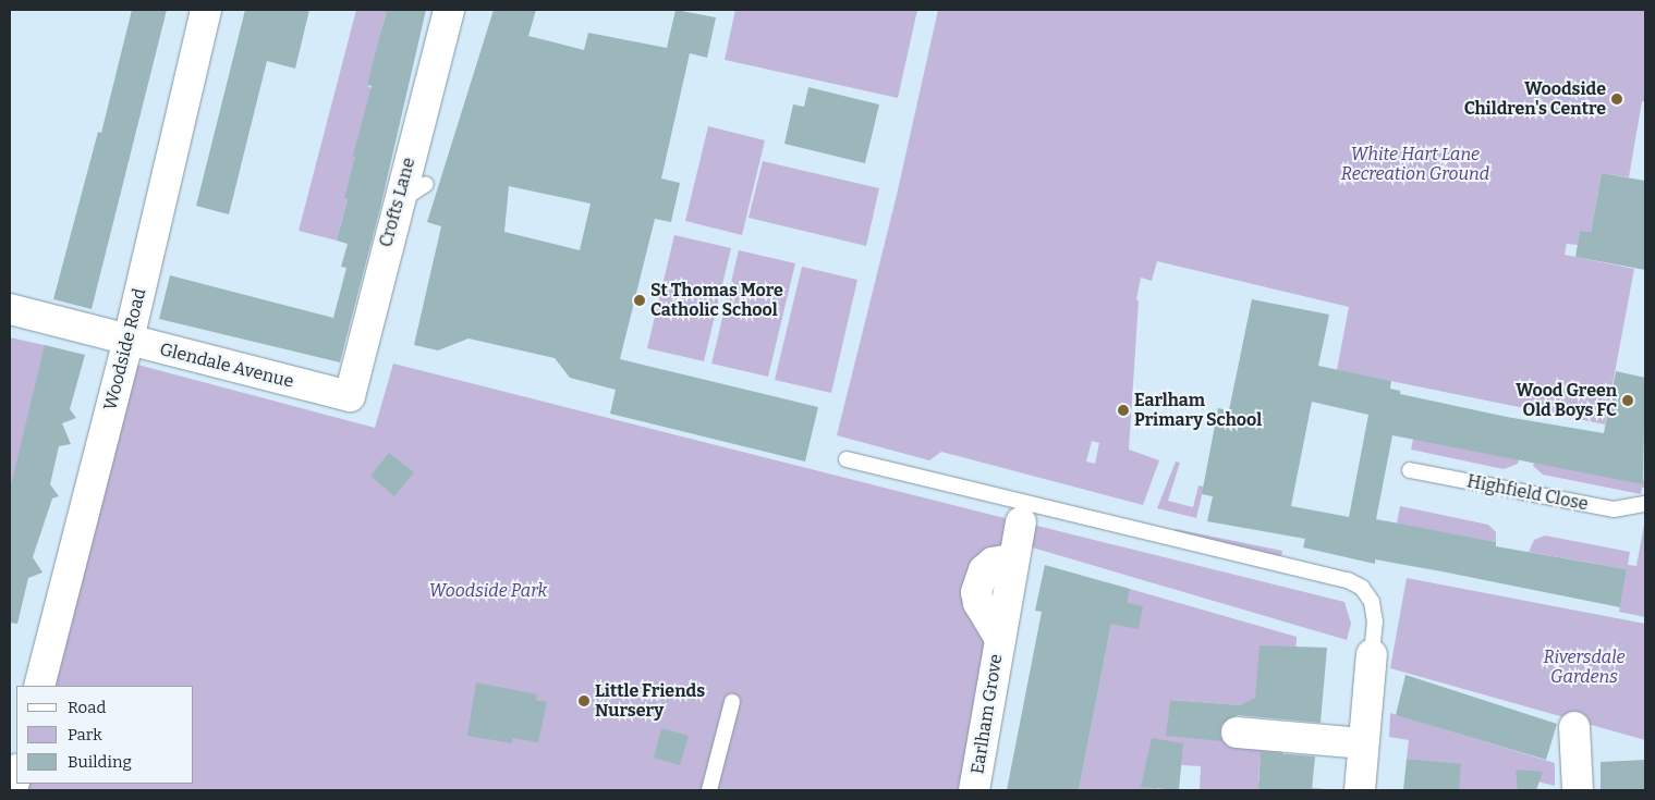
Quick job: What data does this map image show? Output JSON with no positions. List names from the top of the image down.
{
  "streets": {
    "street": [
      "Crofts Lane",
      "Woodside Road",
      "Glendale Avenue",
      "Earlham Grove"
    ],
    "lane": ["Highfield Close"]
  },
  "crossings": [
    ["Crofts Lane", "Glendale Avenue"],
    ["Woodside Road", "Glendale Avenue"]
  ],
  "parks": ["White Hart Lane Recreation Ground", "Woodside Park", "Riversdale Gardens"],
  "places": [
    "Woodside Children's Centre",
    "St Thomas More Catholic School",
    "Wood Green Old Boys FC",
    "Earlham Primary School",
    "Little Friends Nursery"
  ],
  "legend": ["Road", "Park", "Building"]
}
